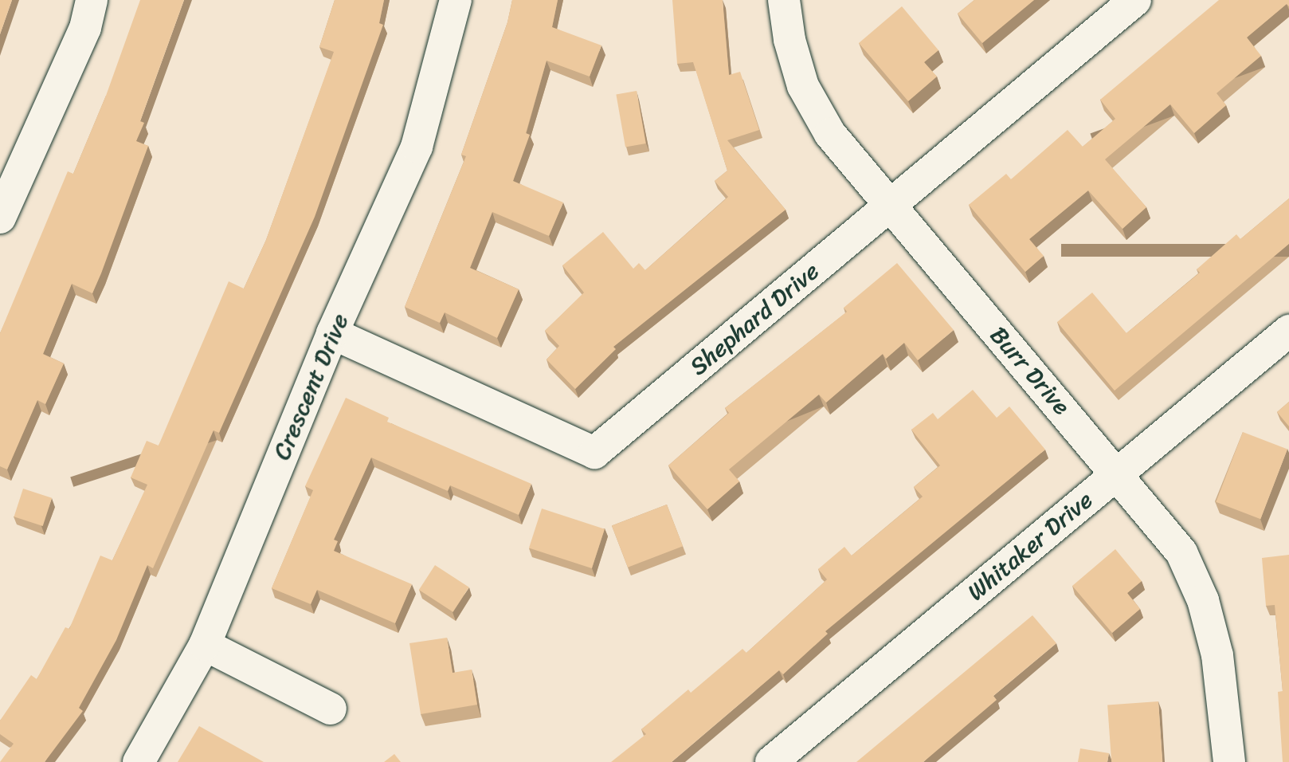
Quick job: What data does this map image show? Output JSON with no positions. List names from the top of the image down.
{
  "streets": {
    "street": [
      "Shephard Drive",
      "Burr Drive",
      "Crescent Drive",
      "Whitaker Drive"
    ]
  },
  "crossings": [
    ["Shephard Drive", "Burr Drive"],
    ["Shephard Drive", "Crescent Drive"],
    ["Burr Drive", "Whitaker Drive"]
  ]
}
